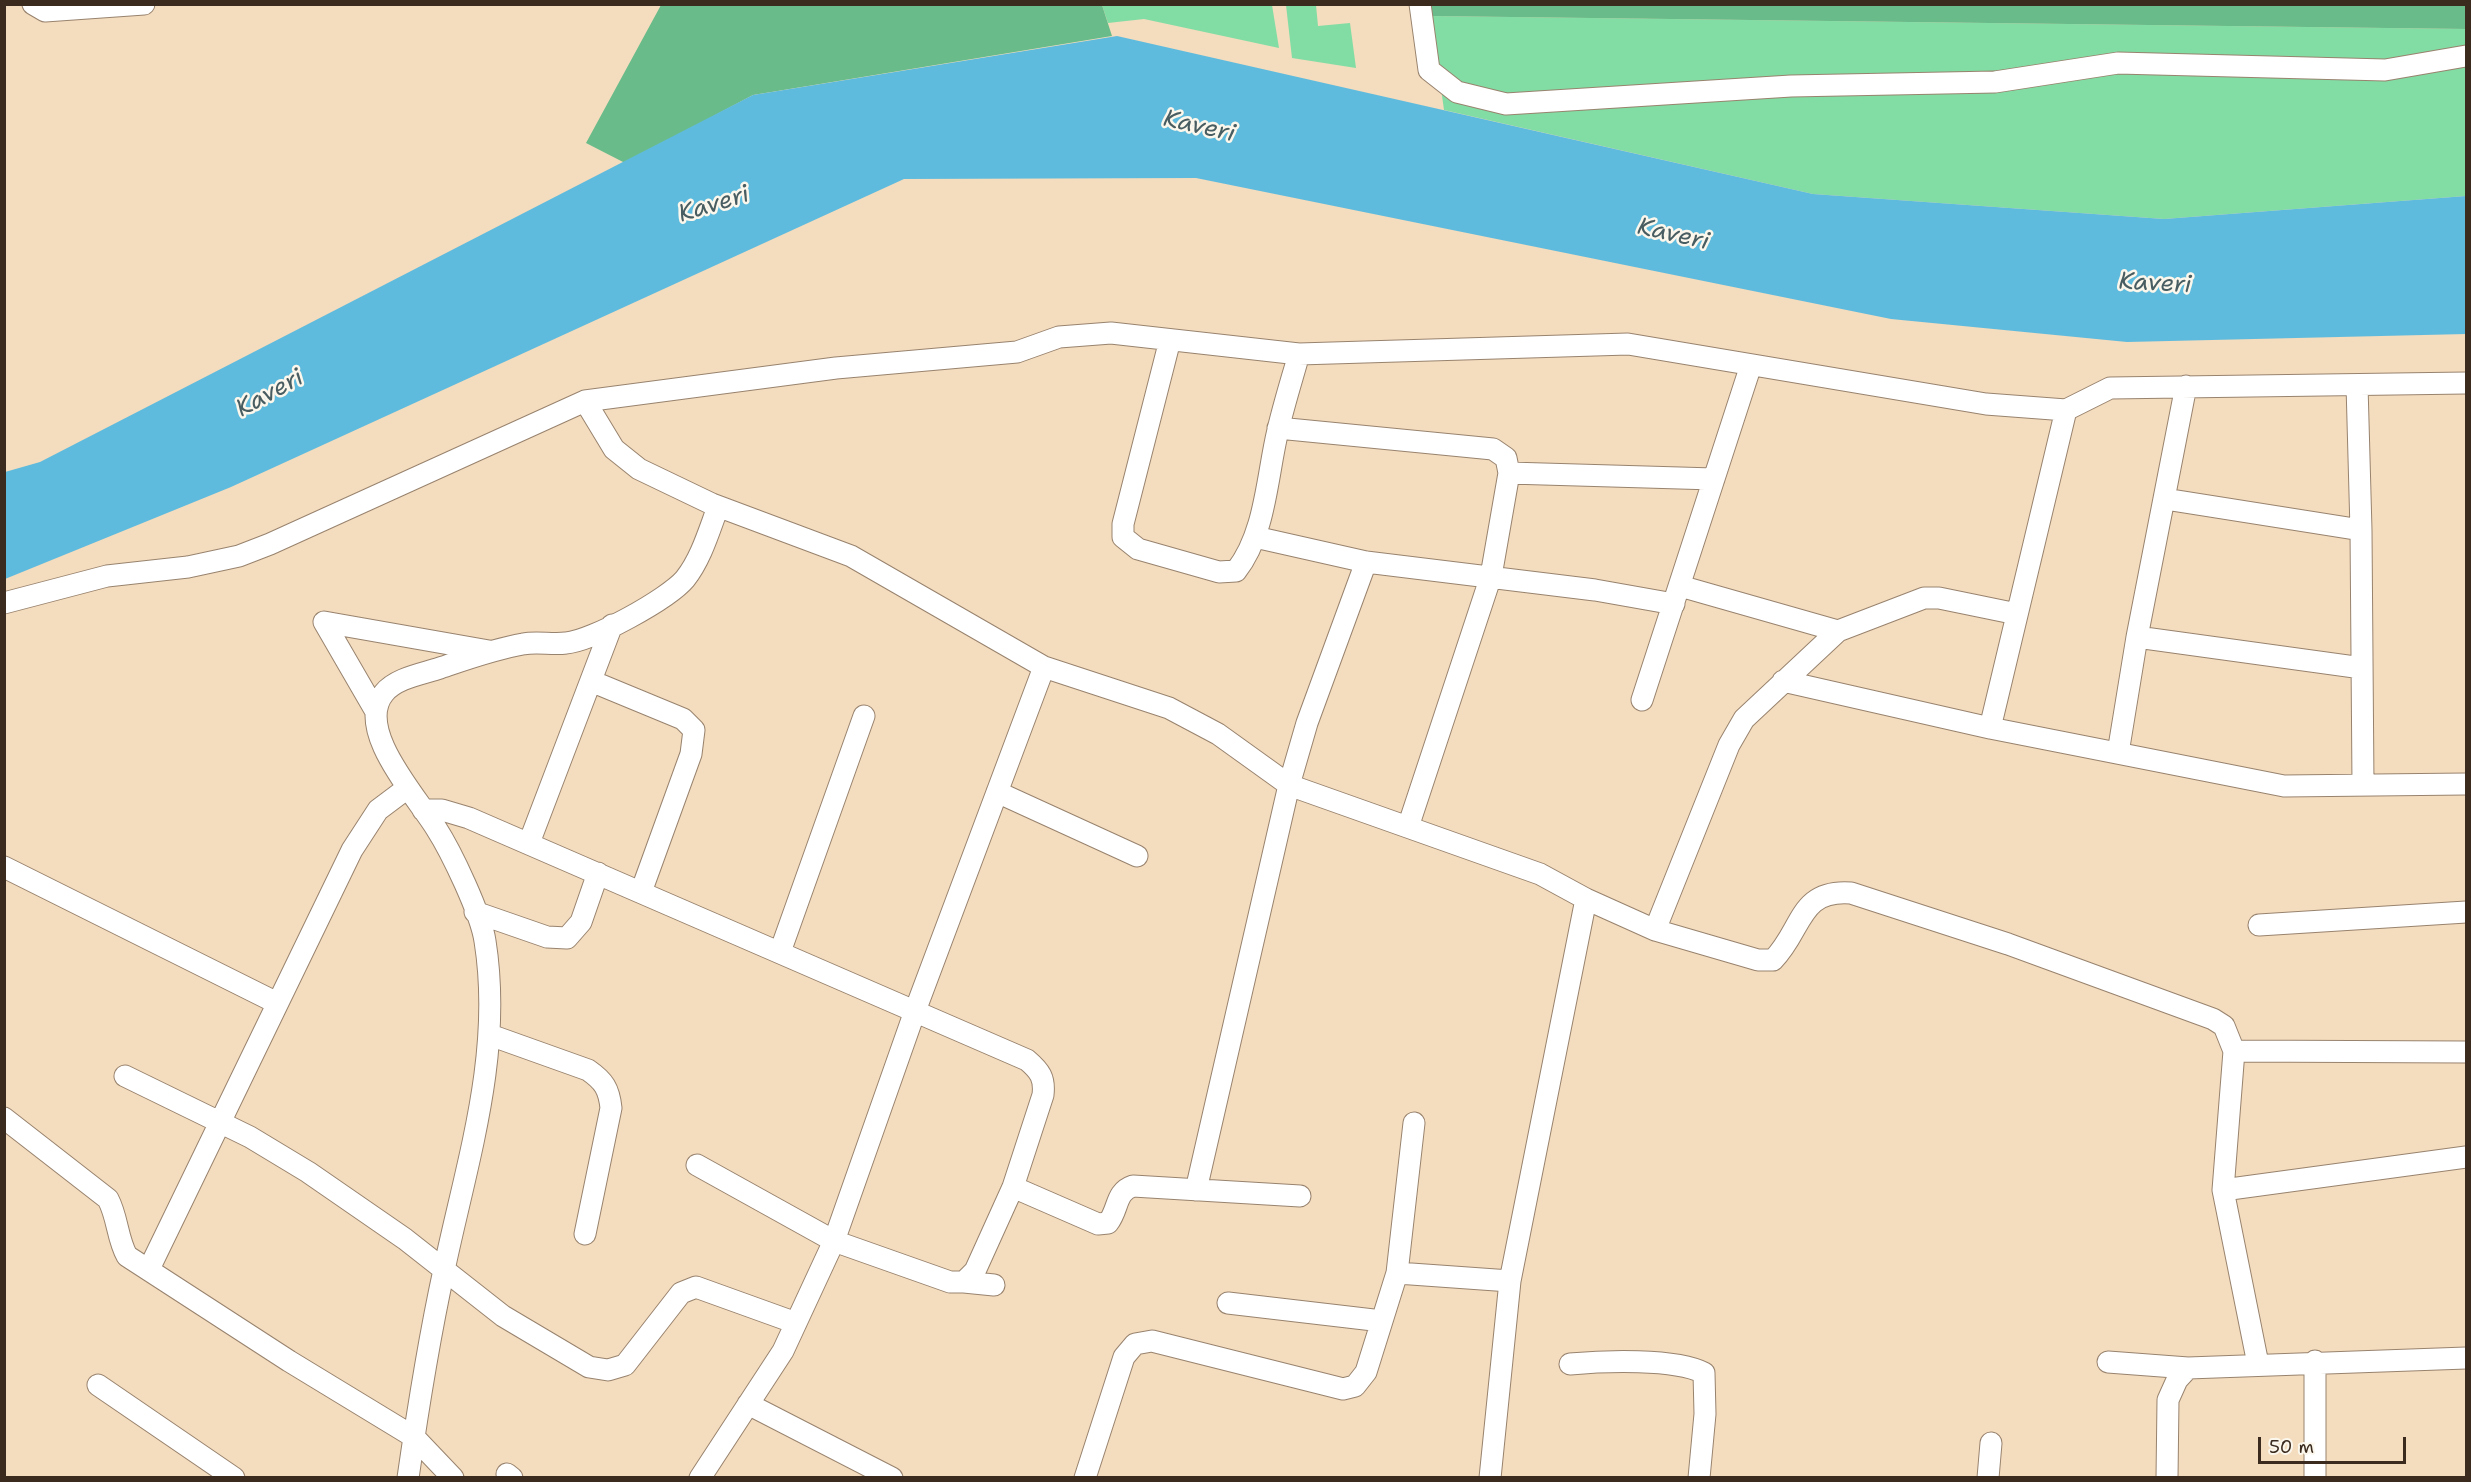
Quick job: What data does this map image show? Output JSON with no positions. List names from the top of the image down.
{
  "water": ["Kaveri"],
  "scale_bar": "50 m"
}
